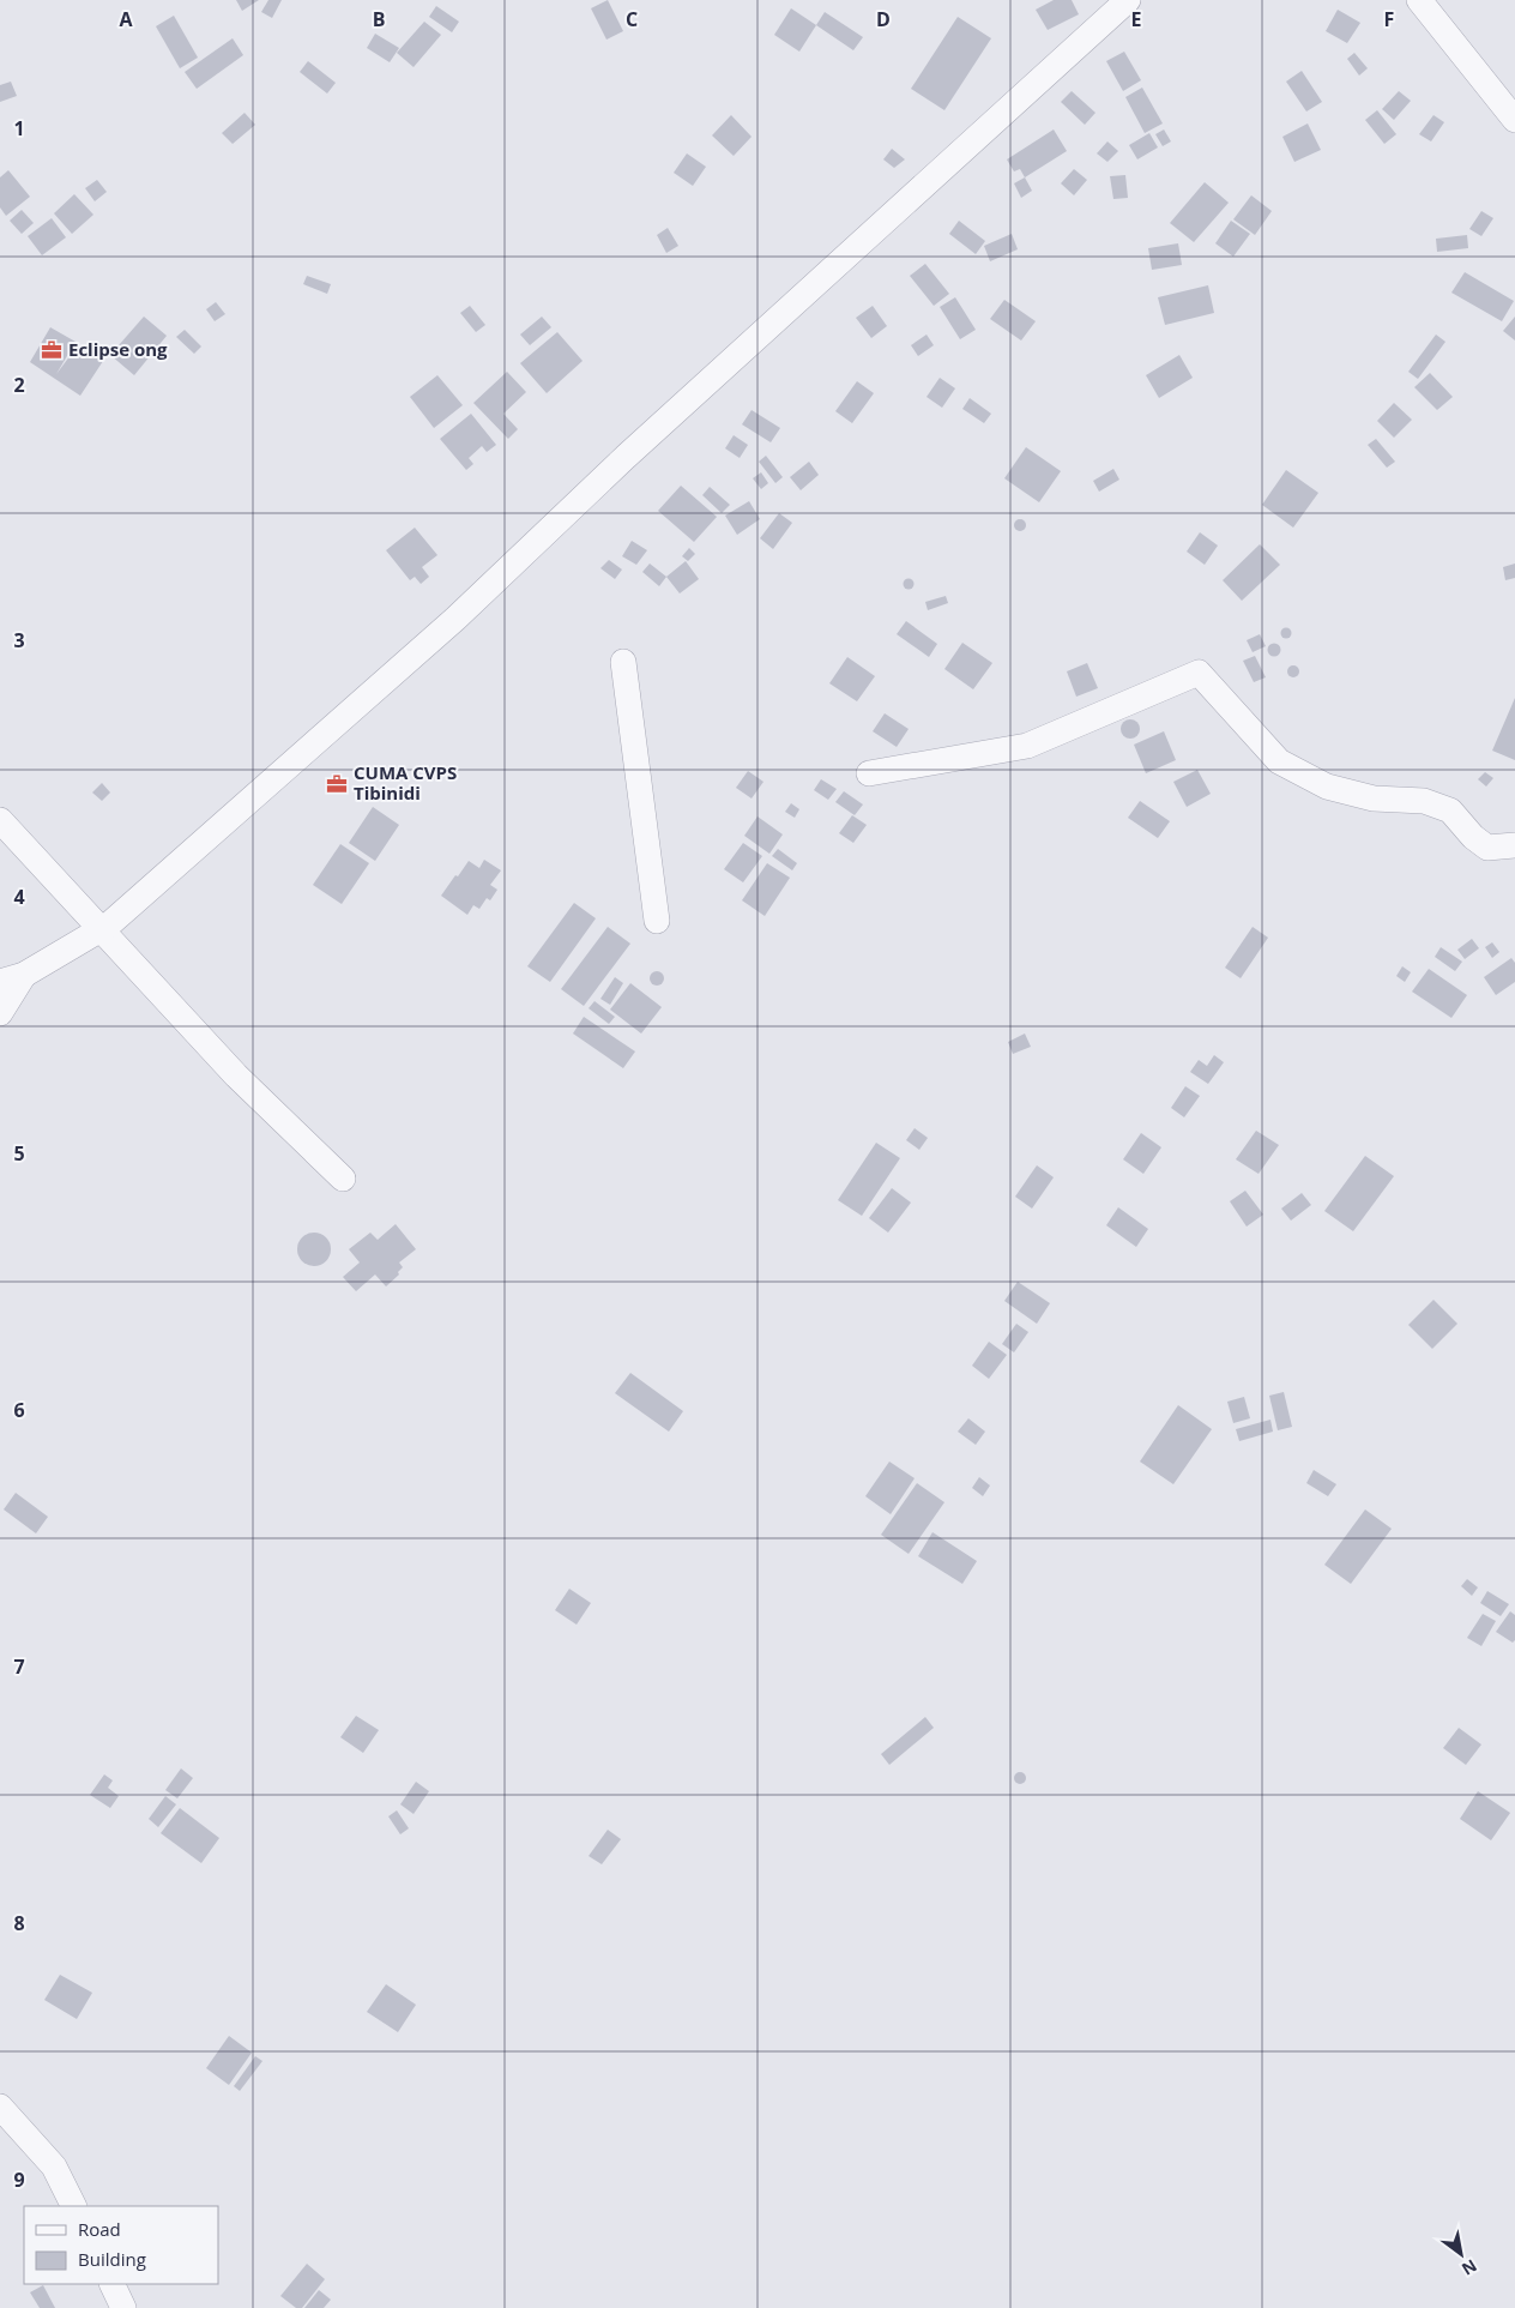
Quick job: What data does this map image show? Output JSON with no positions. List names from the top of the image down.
{
  "places": {
    "office": ["Eclipse ong", "CUMA CVPS Tibinidi"]
  },
  "legend": ["Road", "Building"],
  "north": "bottom right",
  "grid": {
    "columns": [
      "A",
      "B",
      "C",
      "D",
      "E",
      "F"
    ],
    "rows": [
      "1",
      "2",
      "3",
      "4",
      "5",
      "6",
      "7",
      "8",
      "9"
    ]
  }
}
